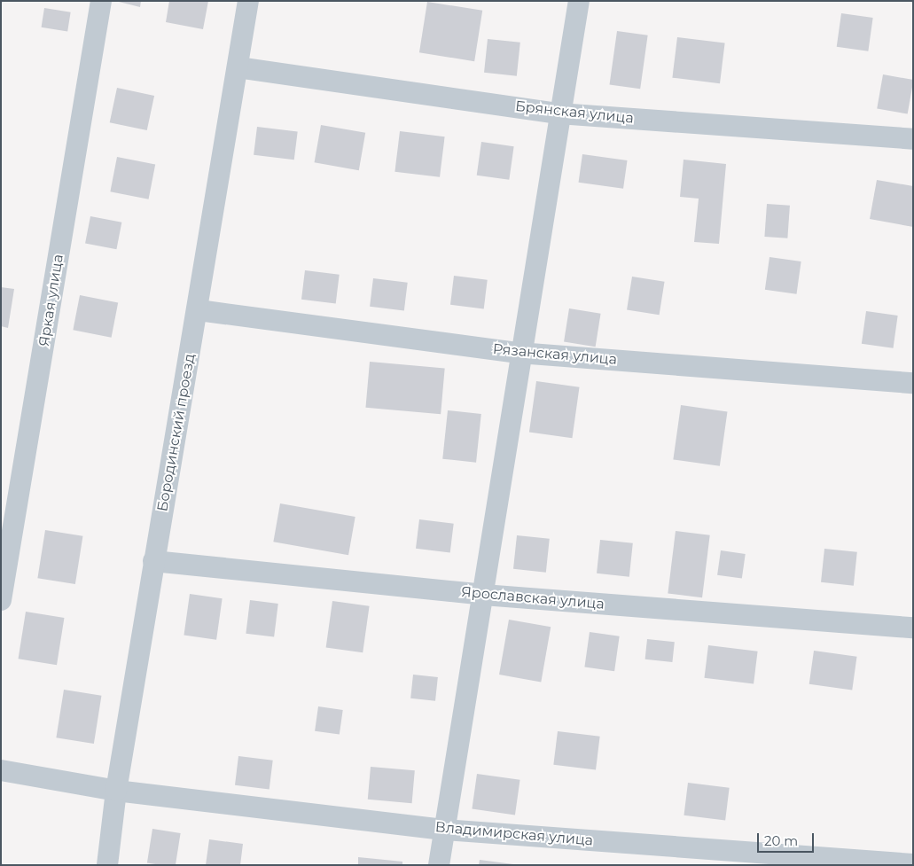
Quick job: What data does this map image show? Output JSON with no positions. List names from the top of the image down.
{
  "streets": {
    "street": [
      "Брянская улица",
      "Яркая улица",
      "Рязанская улица",
      "Бородинский проезд",
      "Ярославская улица",
      "Владимирская улица"
    ]
  },
  "crossings": [
    ["Брянская улица", "Бородинский проезд"],
    ["Рязанская улица", "Бородинский проезд"],
    ["Бородинский проезд", "Ярославская улица"],
    ["Бородинский проезд", "Владимирская улица"]
  ],
  "scale_bar": "20 m"
}
